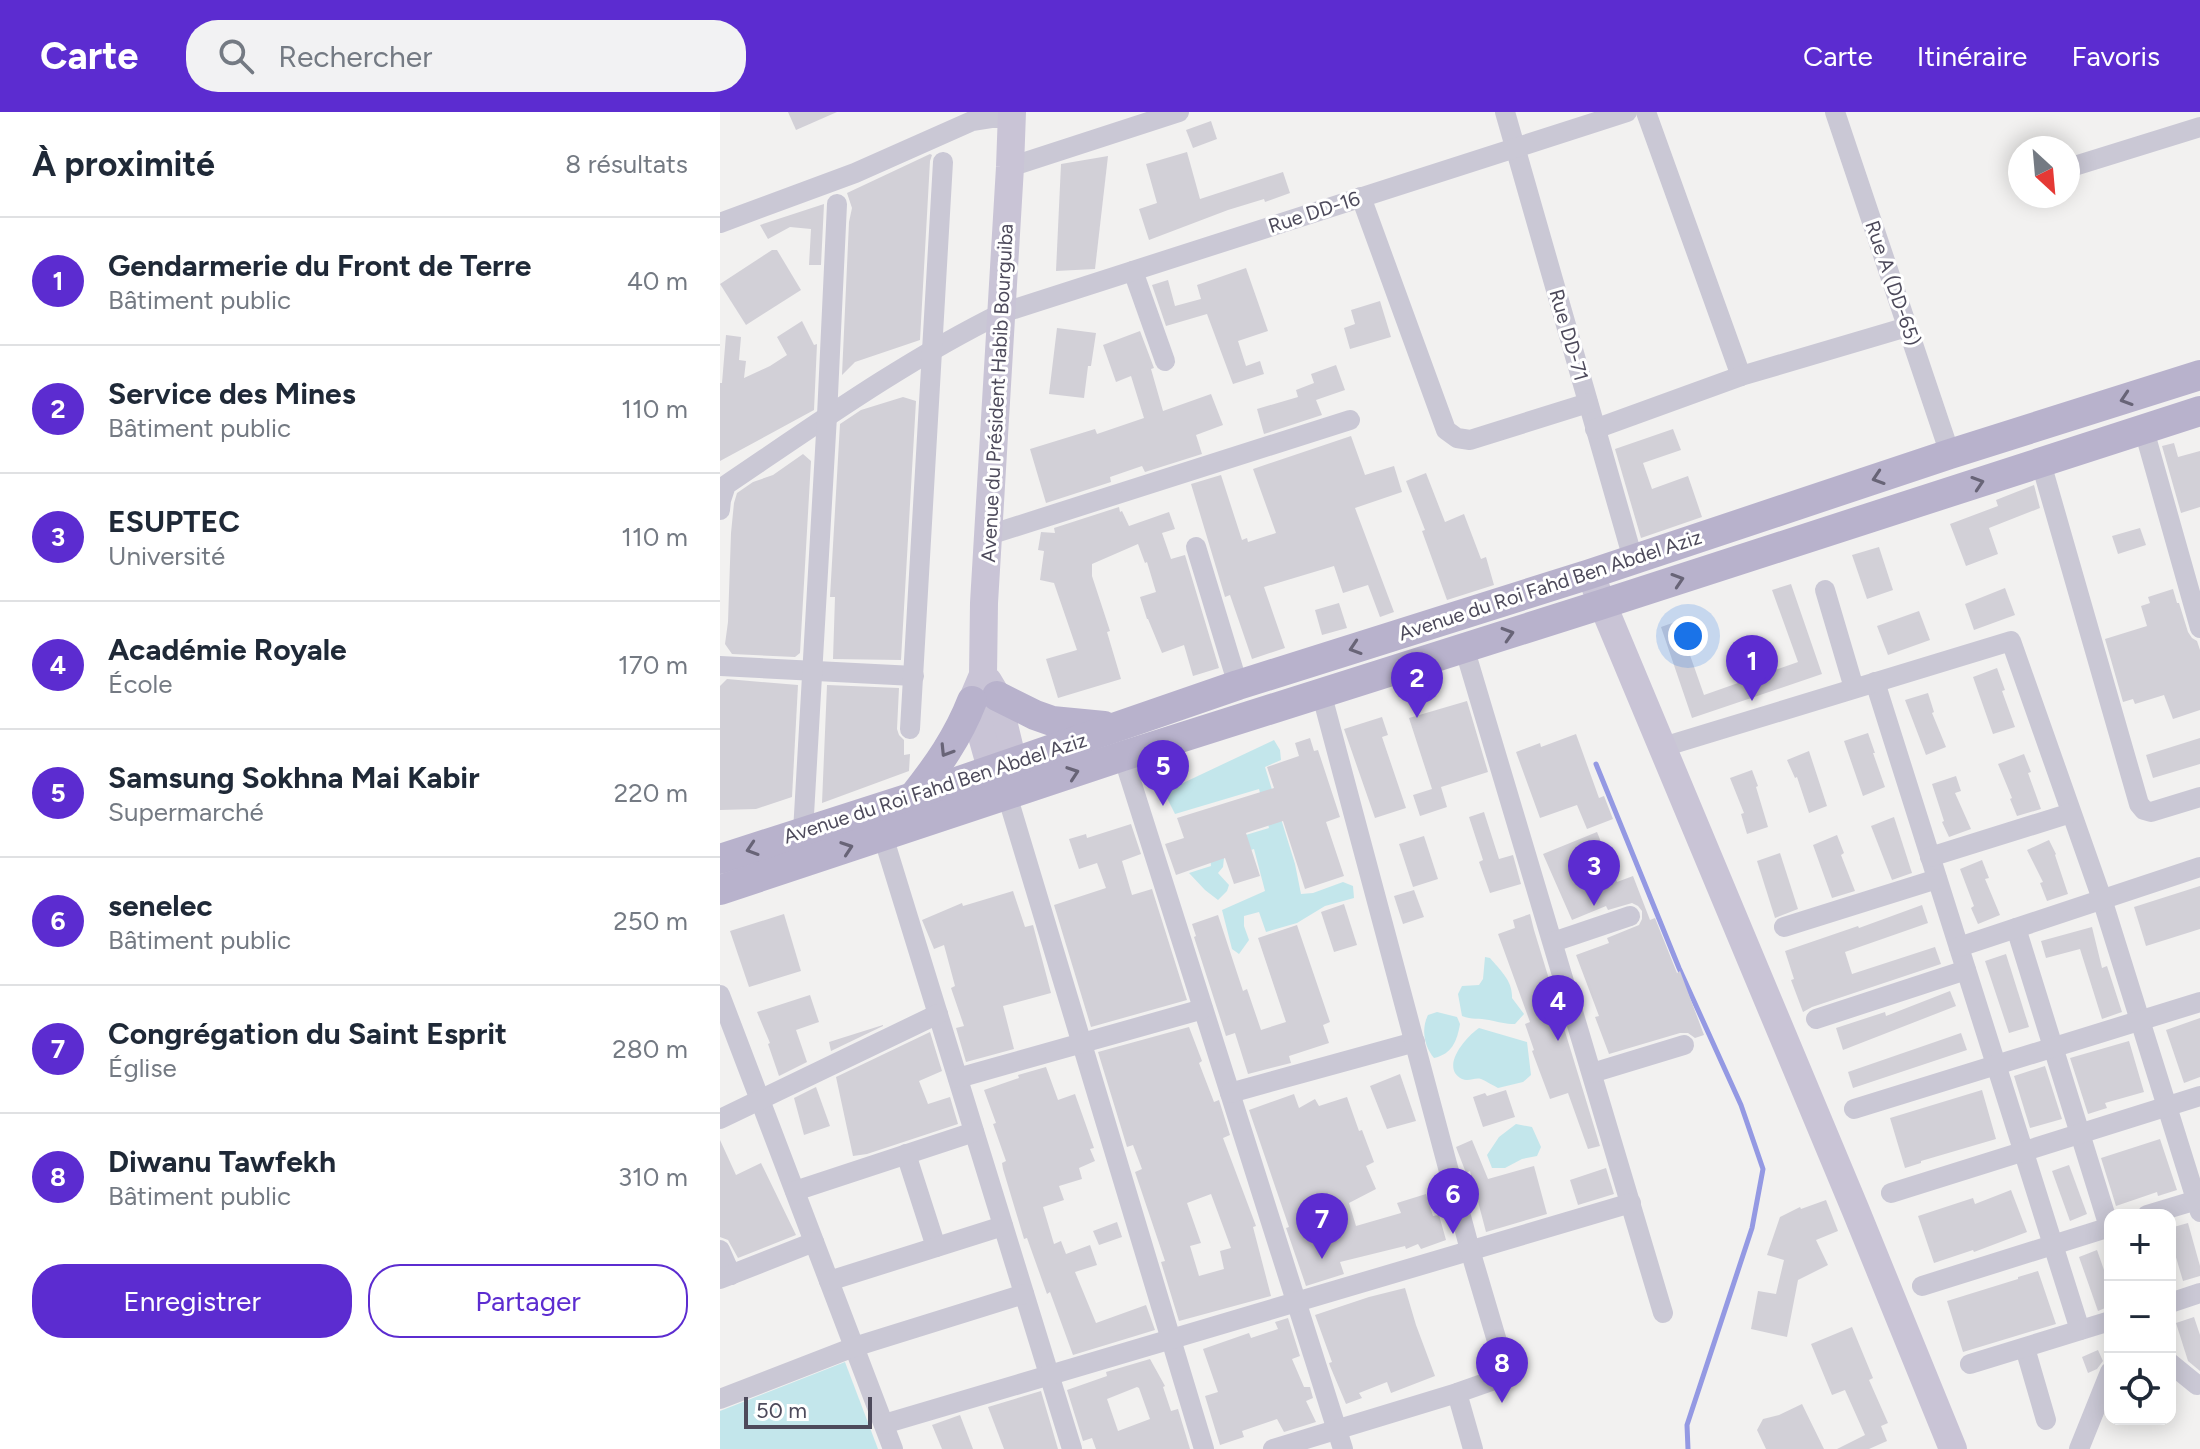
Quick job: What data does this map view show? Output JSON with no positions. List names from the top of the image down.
{
  "streets": {
    "main road": ["Avenue du Roi Fahd Ben Abdel Aziz"],
    "street": [
      "Rue DD-16",
      "Rue A (DD-65)",
      "Rue DD-71",
      "Avenue du Président Habib Bourguiba"
    ]
  },
  "crossings": [
    ["Rue DD-16", "Rue DD-71"],
    ["Rue DD-16", "Avenue du Président Habib Bourguiba"],
    ["Rue A (DD-65)", "Avenue du Roi Fahd Ben Abdel Aziz"],
    ["Rue DD-71", "Avenue du Roi Fahd Ben Abdel Aziz"],
    ["Avenue du Président Habib Bourguiba", "Avenue du Roi Fahd Ben Abdel Aziz"]
  ],
  "scale_bar": "50 m",
  "north": "bottom right",
  "page": {
    "header": "Carte",
    "search": "Rechercher",
    "nav": ["Carte", "Itinéraire", "Favoris"],
    "heading": ["À proximité", "8 résultats"],
    "list": [
      {
        "mark": "1",
        "name": "Gendarmerie du Front de Terre",
        "note": "Bâtiment public",
        "value": "40 m"
      },
      {
        "mark": "2",
        "name": "Service des Mines",
        "note": "Bâtiment public",
        "value": "110 m"
      },
      {
        "mark": "3",
        "name": "ESUPTEC",
        "note": "Université",
        "value": "110 m"
      },
      {
        "mark": "4",
        "name": "Académie Royale",
        "note": "École",
        "value": "170 m"
      },
      {
        "mark": "5",
        "name": "Samsung Sokhna Mai Kabir",
        "note": "Supermarché",
        "value": "220 m"
      },
      {
        "mark": "6",
        "name": "senelec",
        "note": "Bâtiment public",
        "value": "250 m"
      },
      {
        "mark": "7",
        "name": "Congrégation du Saint Esprit",
        "note": "Église",
        "value": "280 m"
      },
      {
        "mark": "8",
        "name": "Diwanu Tawfekh",
        "note": "Bâtiment public",
        "value": "310 m"
      }
    ],
    "pins": [
      "1",
      "2",
      "5",
      "3",
      "4",
      "6",
      "7",
      "8"
    ],
    "map_buttons": ["+", "−"],
    "buttons": ["Enregistrer", "Partager"],
    "scale": "50 m"
  }
}
